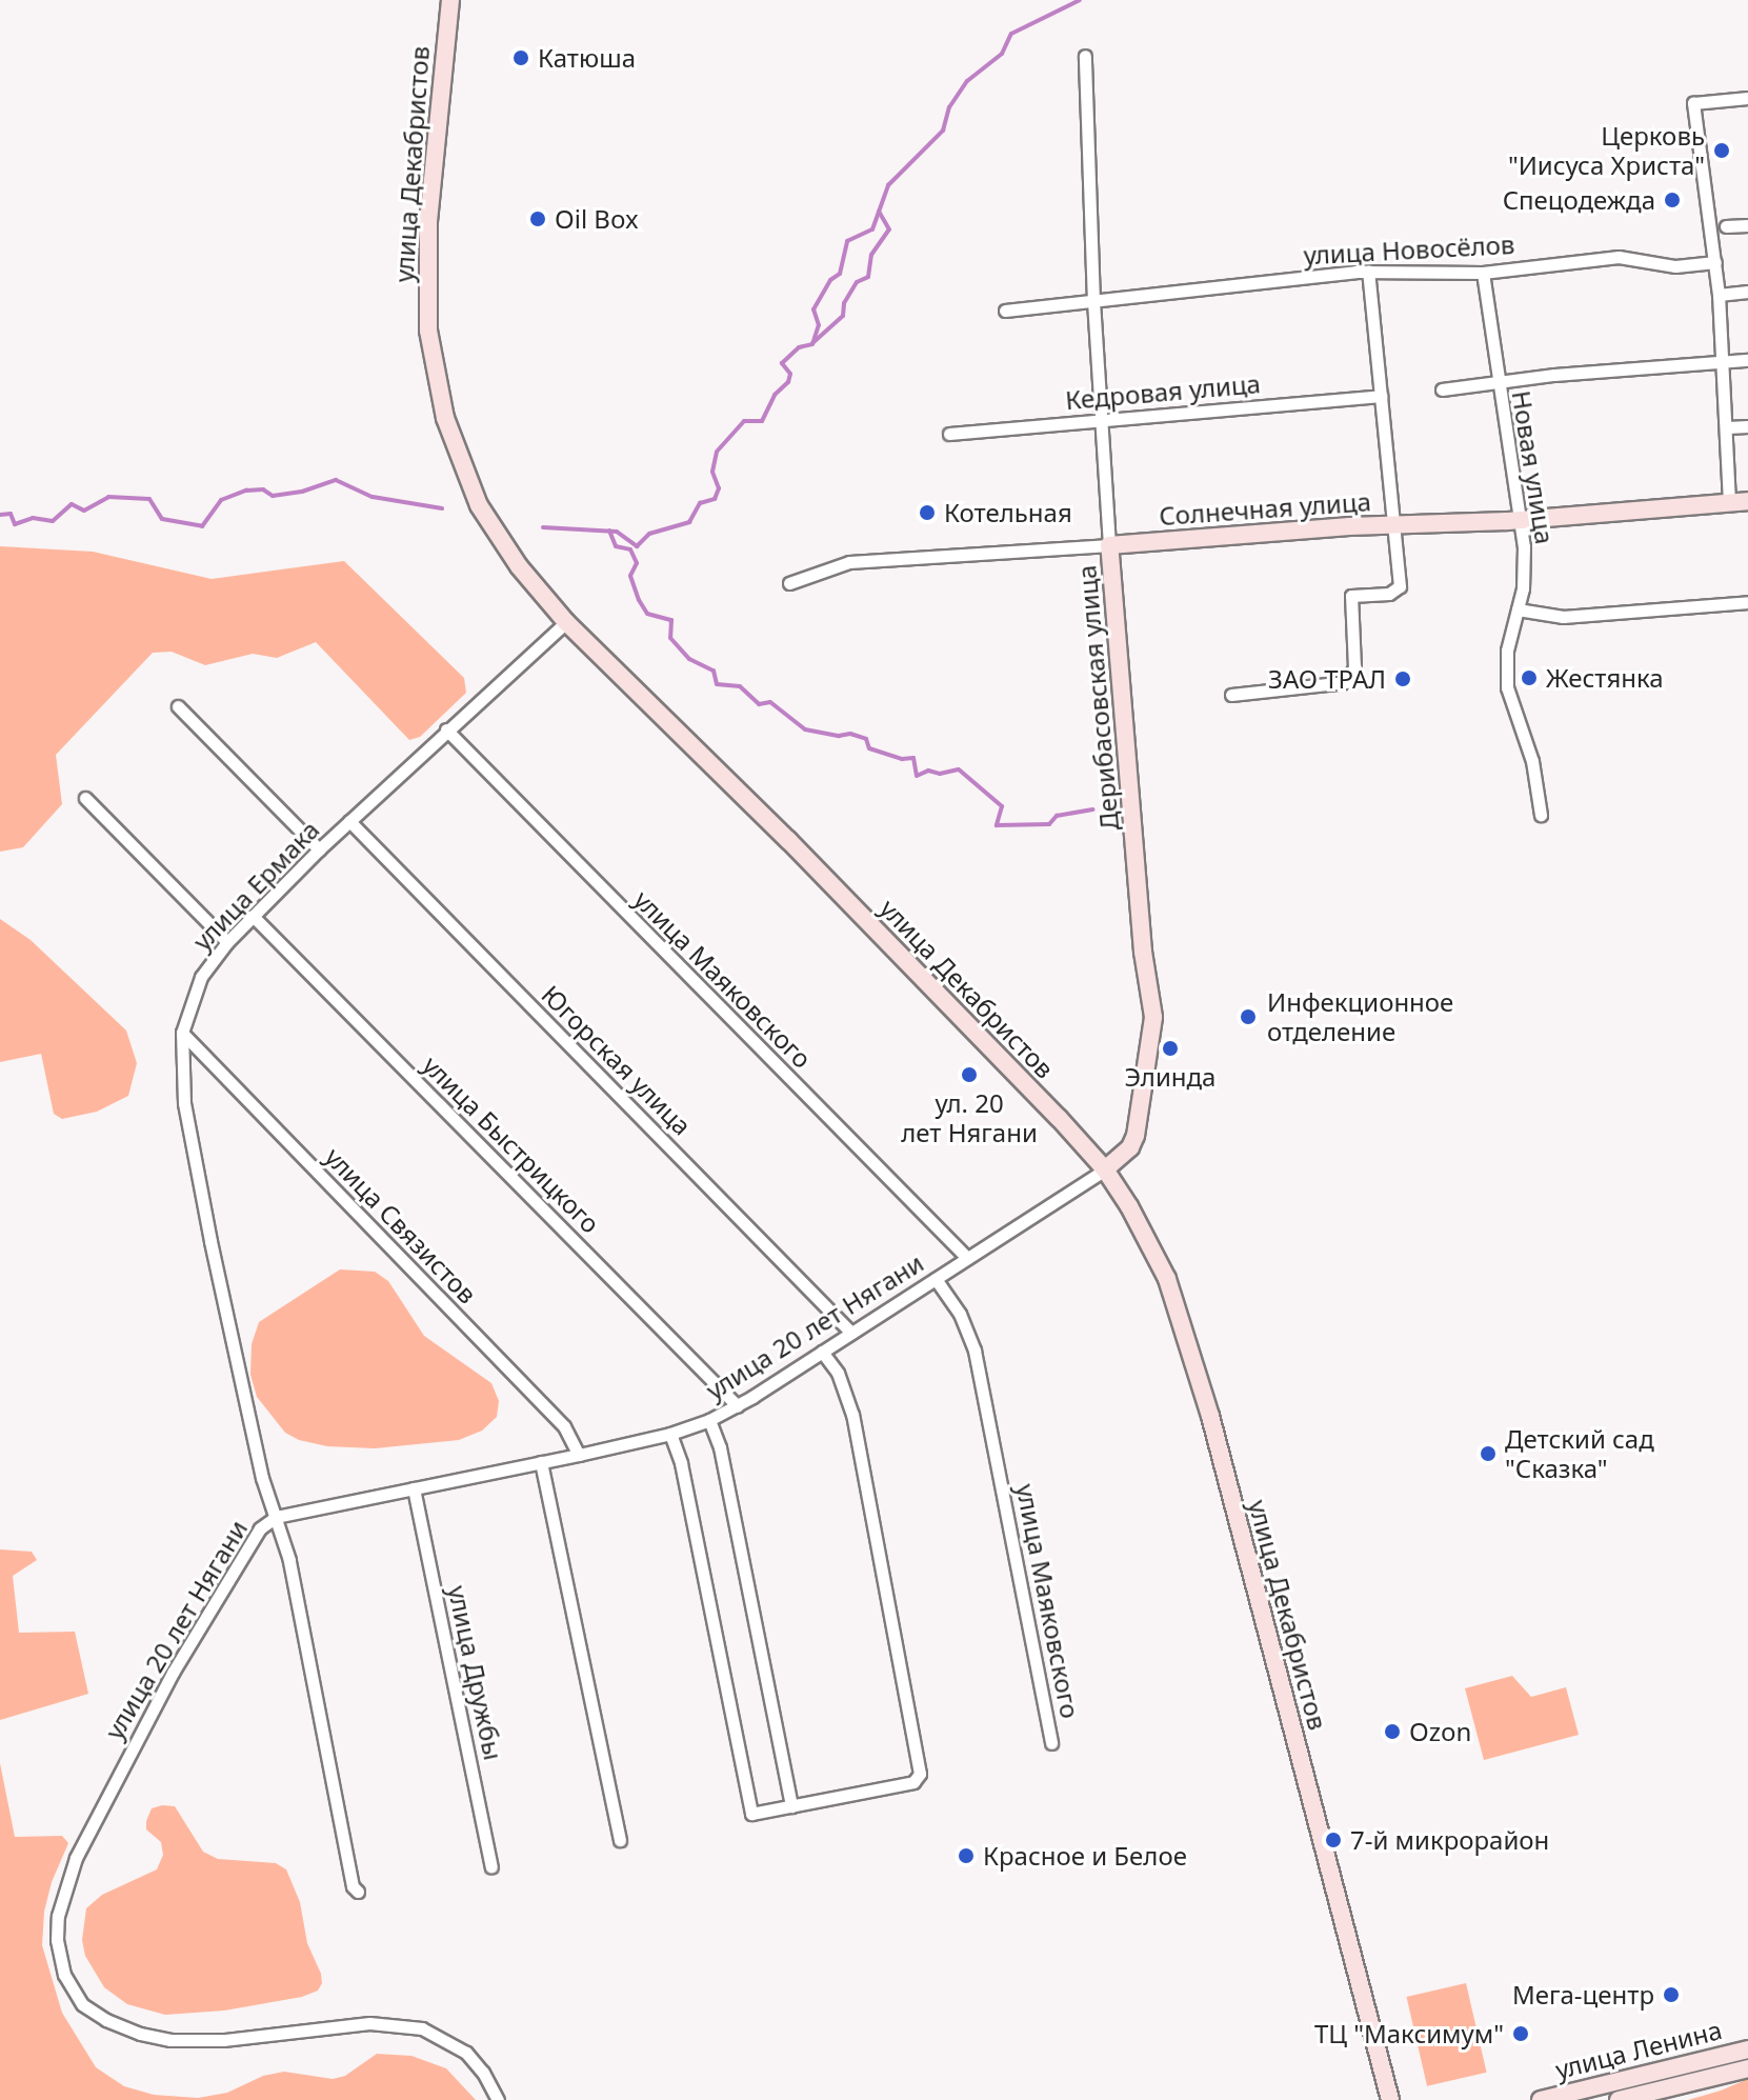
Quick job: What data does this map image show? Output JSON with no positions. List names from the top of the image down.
{
  "streets": {
    "main road": [
      "улица Декабристов",
      "Солнечная улица",
      "Дерибасовская улица",
      "улица Ленина"
    ],
    "street": [
      "улица Новосёлов",
      "Кедровая улица",
      "Новая улица",
      "улица Ермака",
      "улица Маяковского",
      "Югорская улица",
      "улица Быстрицкого",
      "улица Связистов",
      "улица 20 лет Нягани",
      "улица Дружбы"
    ]
  },
  "crossings": [
    ["улица Декабристов", "Дерибасовская улица"],
    ["улица Декабристов", "улица Ермака"],
    ["улица Декабристов", "улица 20 лет Нягани"],
    ["улица Новосёлов", "Новая улица"],
    ["улица Новосёлов", "Дерибасовская улица"],
    ["Кедровая улица", "Дерибасовская улица"],
    ["Новая улица", "Солнечная улица"],
    ["Солнечная улица", "Дерибасовская улица"],
    ["Дерибасовская улица", "улица 20 лет Нягани"],
    ["улица Ермака", "улица Маяковского"],
    ["улица Ермака", "Югорская улица"],
    ["улица Ермака", "улица Быстрицкого"],
    ["улица Ермака", "улица Связистов"],
    ["улица Ермака", "улица 20 лет Нягани"],
    ["улица Маяковского", "улица 20 лет Нягани"],
    ["Югорская улица", "улица 20 лет Нягани"],
    ["улица Быстрицкого", "улица 20 лет Нягани"],
    ["улица Связистов", "улица 20 лет Нягани"],
    ["улица 20 лет Нягани", "улица Дружбы"]
  ],
  "places": [
    "Катюша",
    "Церковь \"Иисуса Христа\"",
    "Спецодежда",
    "Oil Box",
    "Котельная",
    "Жестянка",
    "ЗАО ТРАЛ",
    "Инфекционное отделение",
    "Элинда",
    "ул. 20 лет Нягани",
    "Детский сад \"Сказка\"",
    "Ozon",
    "7-й микрорайон",
    "Красное и Белое",
    "Мега-центр",
    "ТЦ \"Максимум\""
  ]
}
